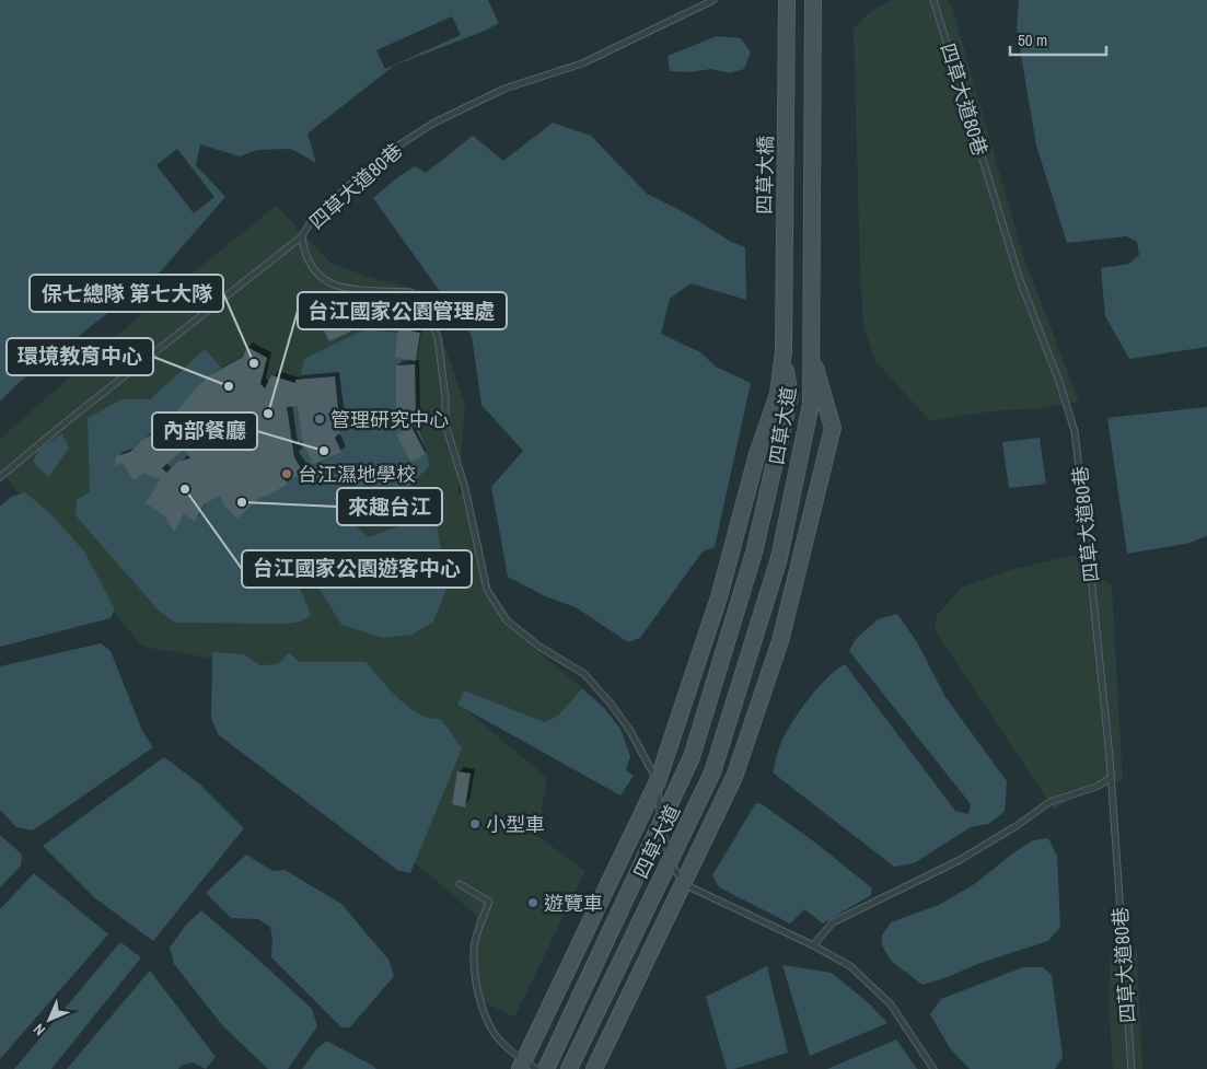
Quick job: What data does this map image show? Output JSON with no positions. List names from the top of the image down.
{
  "streets": {
    "street": ["四草大橋", "四草大道"],
    "lane": ["四草大道80巷"]
  },
  "crossings": [
    ["四草大道80巷", "四草大道"],
    ["四草大橋", "四草大道"]
  ],
  "places": [
    "保七總隊 第七大隊",
    "環境教育中心",
    "台江國家公園管理處",
    "管理研究中心",
    "內部餐廳",
    "台江濕地學校",
    "台江國家公園遊客中心",
    "來趣台江",
    "小型車",
    "遊覽車"
  ],
  "scale_bar": "50 m",
  "north": "bottom left"
}
